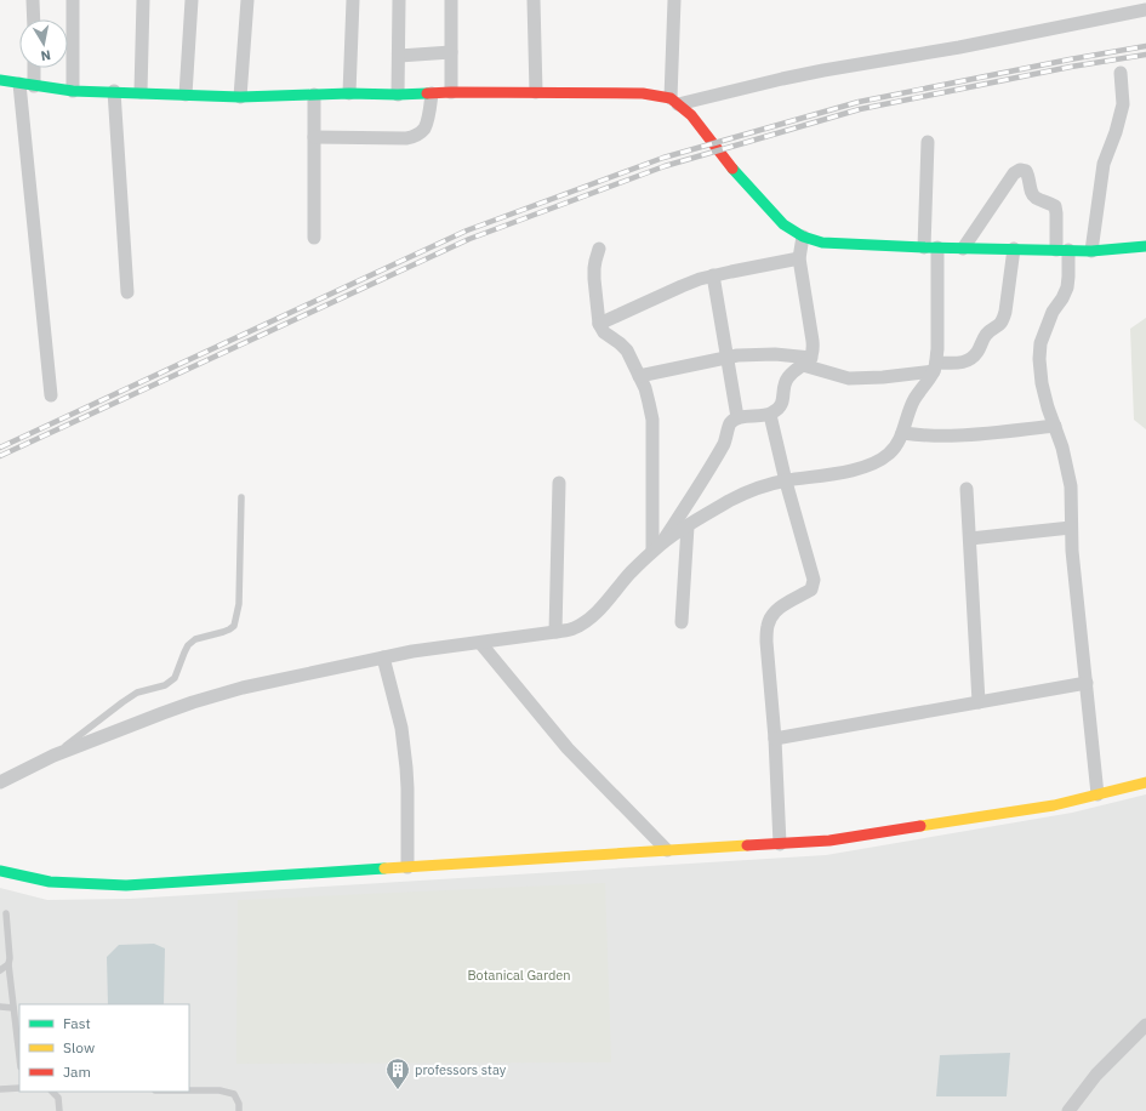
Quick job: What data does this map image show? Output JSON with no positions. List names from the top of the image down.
{
  "parks": ["Botanical Garden"],
  "places": {
    "building": ["professors stay"]
  },
  "legend": ["Fast", "Slow", "Jam"],
  "north": "bottom"
}
